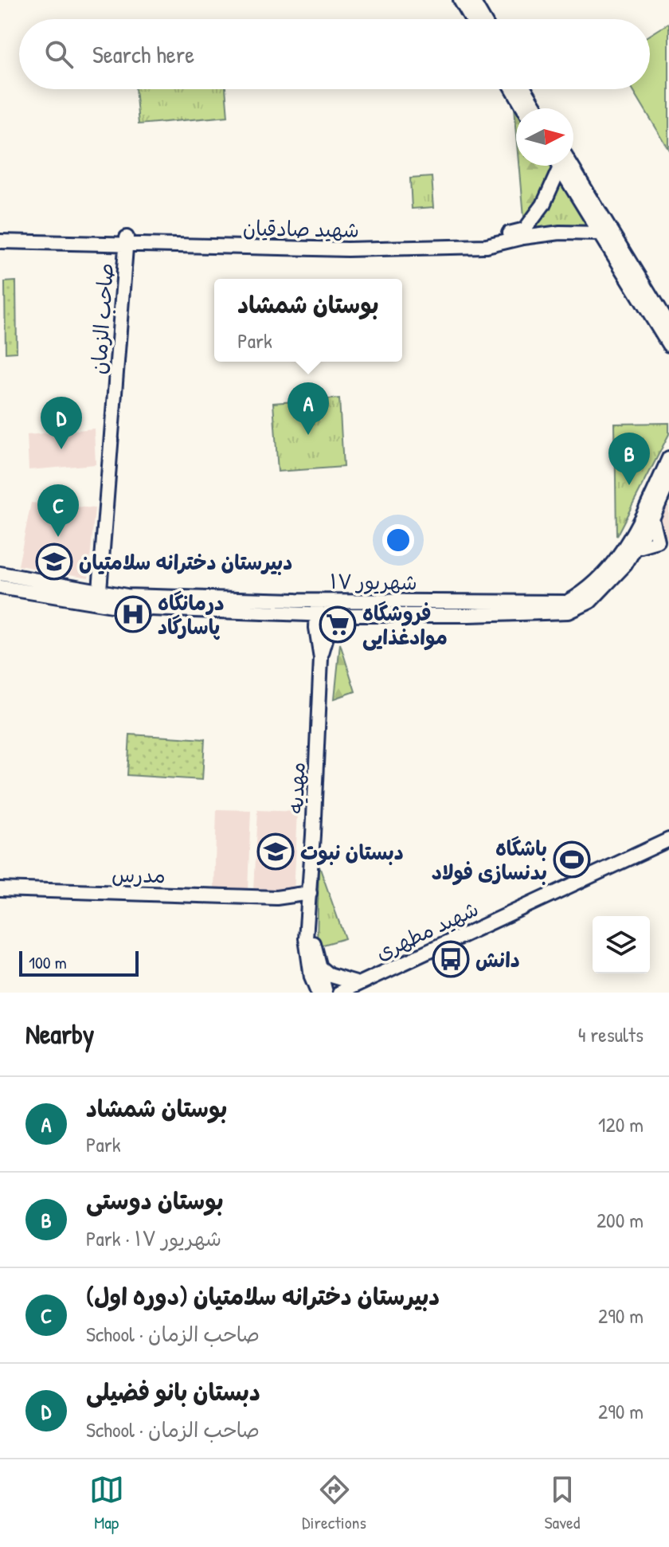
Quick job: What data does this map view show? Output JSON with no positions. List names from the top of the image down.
{
  "streets": {
    "main road": [
      "شهید صادقیان",
      "صاحب الزمان",
      "۱۷ شهریور",
      "مهدیه",
      "مدرس",
      "شهید مطهری"
    ]
  },
  "crossings": [
    ["شهید صادقیان", "صاحب الزمان"],
    ["صاحب الزمان", "۱۷ شهریور"],
    ["۱۷ شهریور", "مهدیه"]
  ],
  "places": {
    "school or university": ["دبیرستان دخترانه سلامتیان", "دبستان نبوت"],
    "hospital": ["درمانگاه پاسارگاد"],
    "supermarket": ["فروشگاه موادغذایی"],
    "sports": ["باشگاه بدنسازی فولاد"],
    "bus stop": ["دانش"]
  },
  "scale_bar": "100 m",
  "north": "right",
  "page": {
    "search": "Search here",
    "popup": ["بوستان شمشاد", "Park"],
    "pins": [
      "A",
      "D",
      "B",
      "C"
    ],
    "scale": "100 m",
    "heading": ["Nearby", "4 results"],
    "list": [
      {
        "mark": "A",
        "name": "بوستان شمشاد",
        "note": "Park",
        "value": "120 m"
      },
      {
        "mark": "B",
        "name": "بوستان دوستی",
        "note": "Park · ۱۷ شهریور",
        "value": "200 m"
      },
      {
        "mark": "C",
        "name": "دبیرستان دخترانه سلامتیان (دوره اول)",
        "note": "School · صاحب الزمان",
        "value": "290 m"
      },
      {
        "mark": "D",
        "name": "دبستان بانو فضیلی",
        "note": "School · صاحب الزمان",
        "value": "290 m"
      }
    ],
    "nav": ["Map", "Directions", "Saved"]
  }
}
